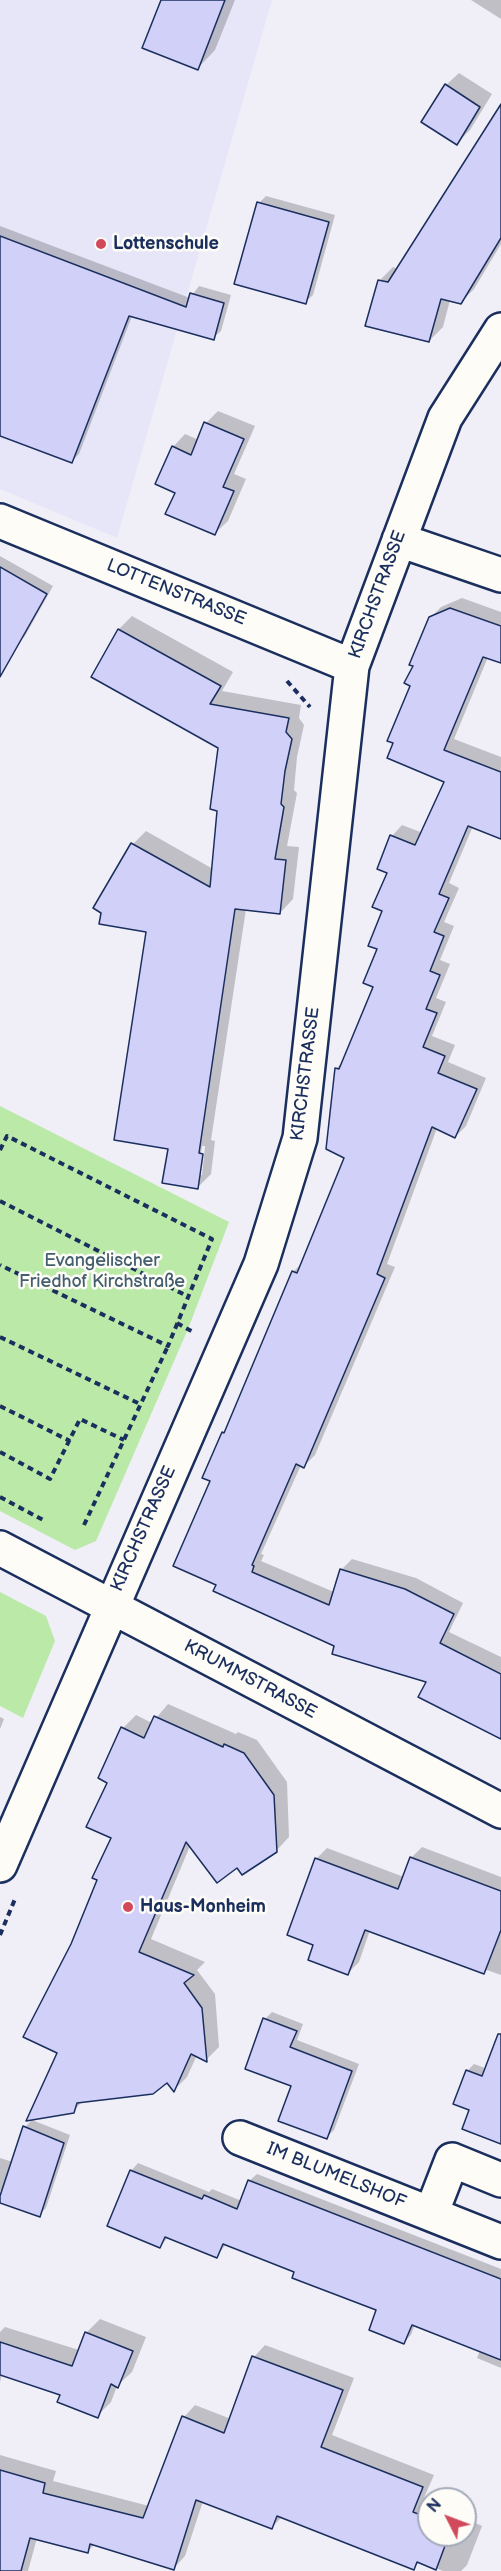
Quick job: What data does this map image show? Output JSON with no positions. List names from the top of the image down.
{
  "streets": {
    "street": [
      "LOTTENSTRASSE",
      "KIRCHSTRASSE",
      "KRUMMSTRASSE",
      "IM BLUMELSHOF"
    ]
  },
  "crossings": [
    ["LOTTENSTRASSE", "KIRCHSTRASSE"],
    ["KIRCHSTRASSE", "KRUMMSTRASSE"]
  ],
  "parks": ["Evangelischer Friedhof Kirchstraße"],
  "places": ["Lottenschule", "Haus-Monheim"],
  "north": "top left"
}
